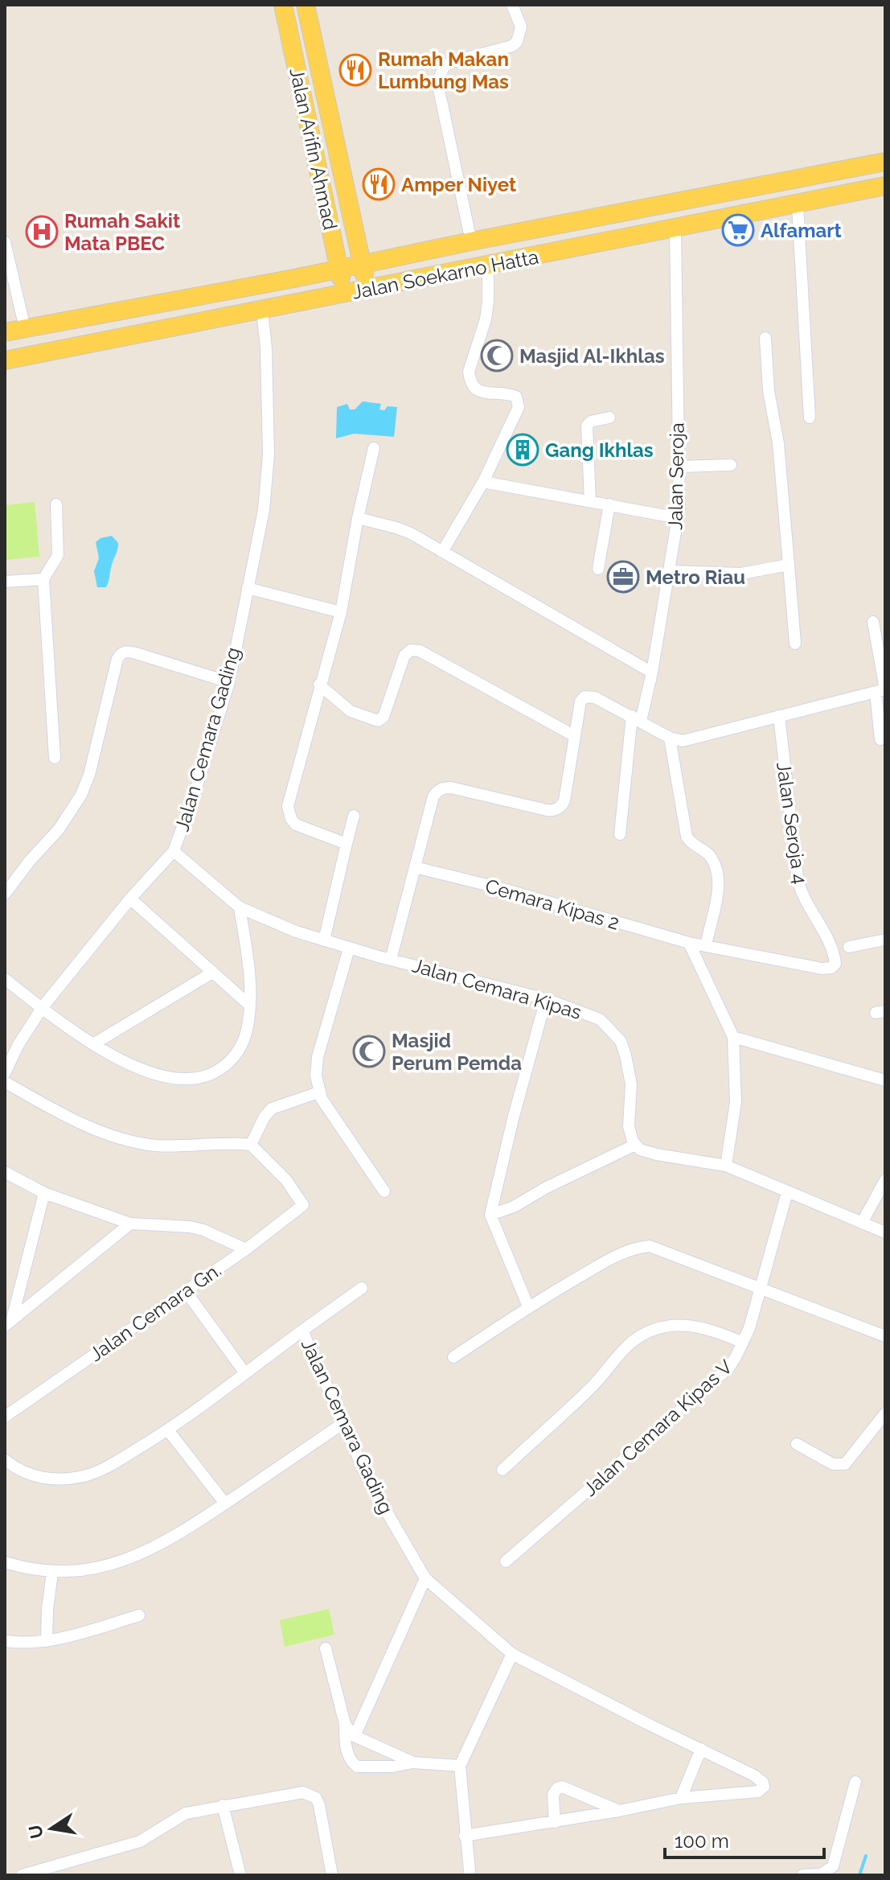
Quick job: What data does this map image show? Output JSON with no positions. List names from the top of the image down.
{
  "streets": {
    "main road": ["Jalan Arifin Ahmad", "Jalan Soekarno Hatta"],
    "street": [
      "Jalan Seroja",
      "Jalan Cemara Gading",
      "Jalan Seroja 4",
      "Cemara Kipas 2",
      "Jalan Cemara Kipas",
      "Jalan Cemara Gn.",
      "Jalan Cemara Kipas V"
    ]
  },
  "crossings": [
    ["Jalan Arifin Ahmad", "Jalan Soekarno Hatta"],
    ["Jalan Soekarno Hatta", "Jalan Seroja"],
    ["Jalan Soekarno Hatta", "Jalan Cemara Gading"],
    ["Jalan Cemara Gading", "Jalan Cemara Kipas"],
    ["Jalan Seroja 4", "Cemara Kipas 2"]
  ],
  "places": {
    "restaurant": ["Rumah Makan Lumbung Mas", "Amper Niyet"],
    "supermarket": ["Alfamart"],
    "hospital": ["Rumah Sakit Mata PBEC"],
    "mosque": ["Masjid Al-Ikhlas", "Masjid Perum Pemda"],
    "building": ["Gang Ikhlas"],
    "office": ["Metro Riau"]
  },
  "scale_bar": "100 m",
  "north": "left"
}
